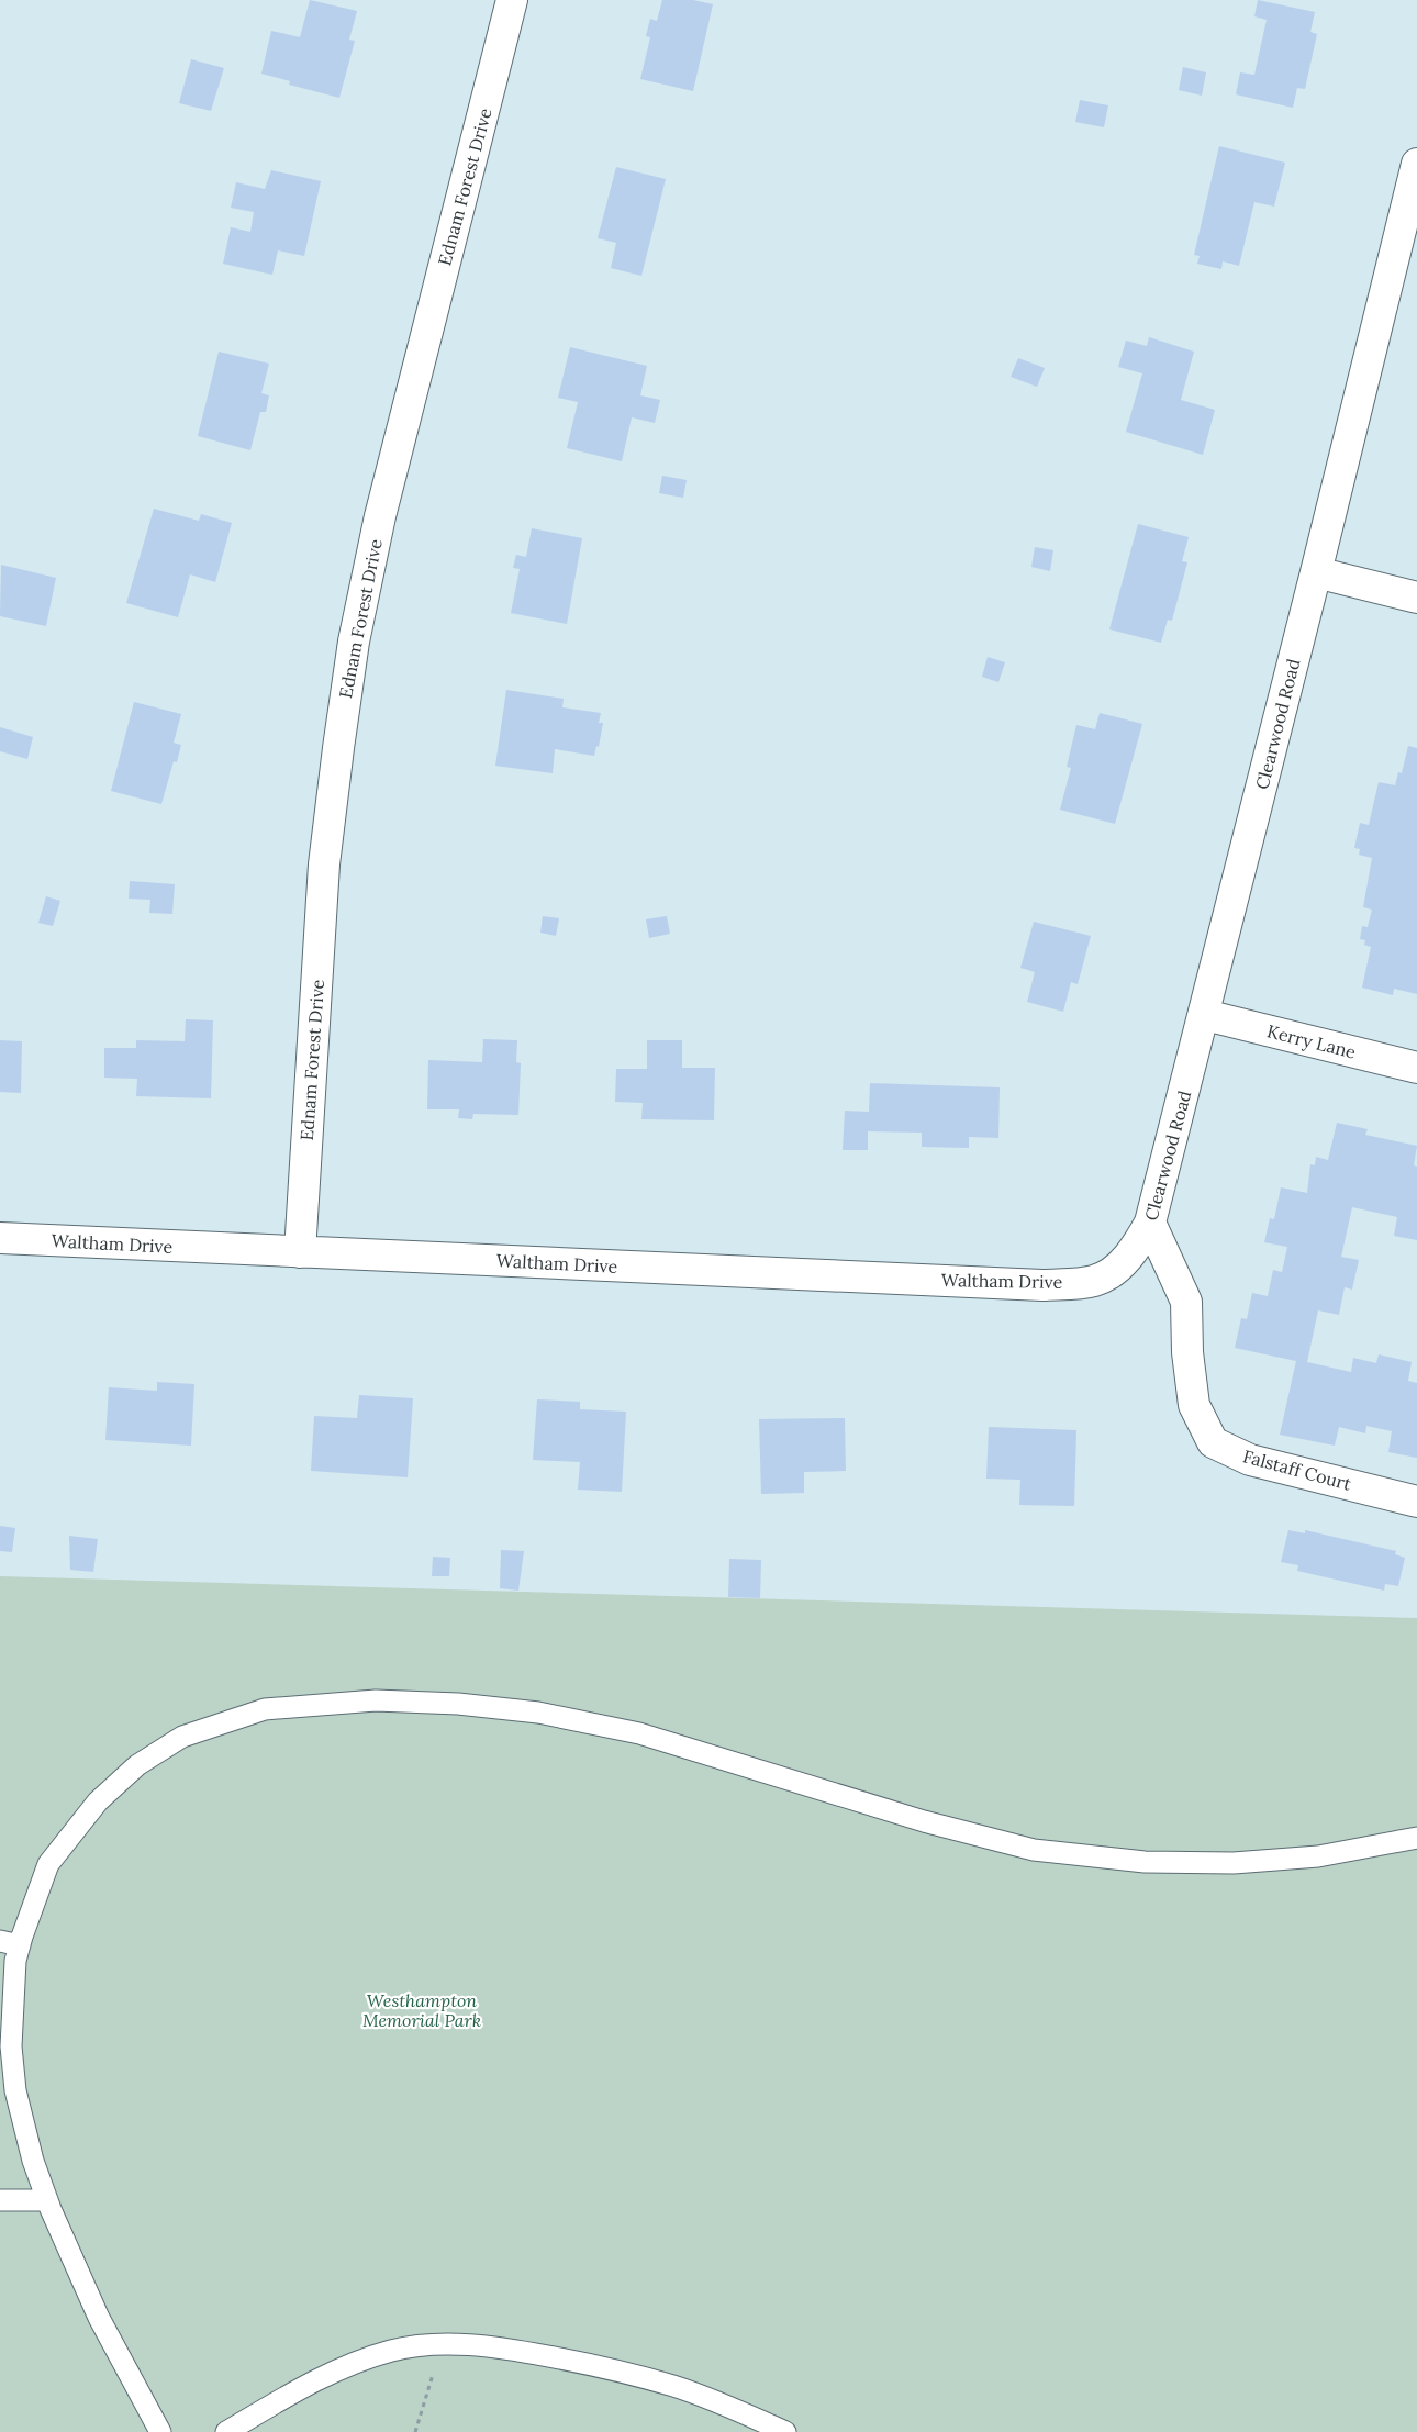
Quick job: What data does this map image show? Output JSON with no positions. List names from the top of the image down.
{
  "streets": {
    "street": [
      "Ednam Forest Drive",
      "Clearwood Road",
      "Kerry Lane",
      "Waltham Drive",
      "Falstaff Court"
    ]
  },
  "crossings": [
    ["Ednam Forest Drive", "Waltham Drive"],
    ["Clearwood Road", "Kerry Lane"],
    ["Clearwood Road", "Waltham Drive"],
    ["Clearwood Road", "Falstaff Court"]
  ],
  "parks": ["Westhampton Memorial Park"]
}
